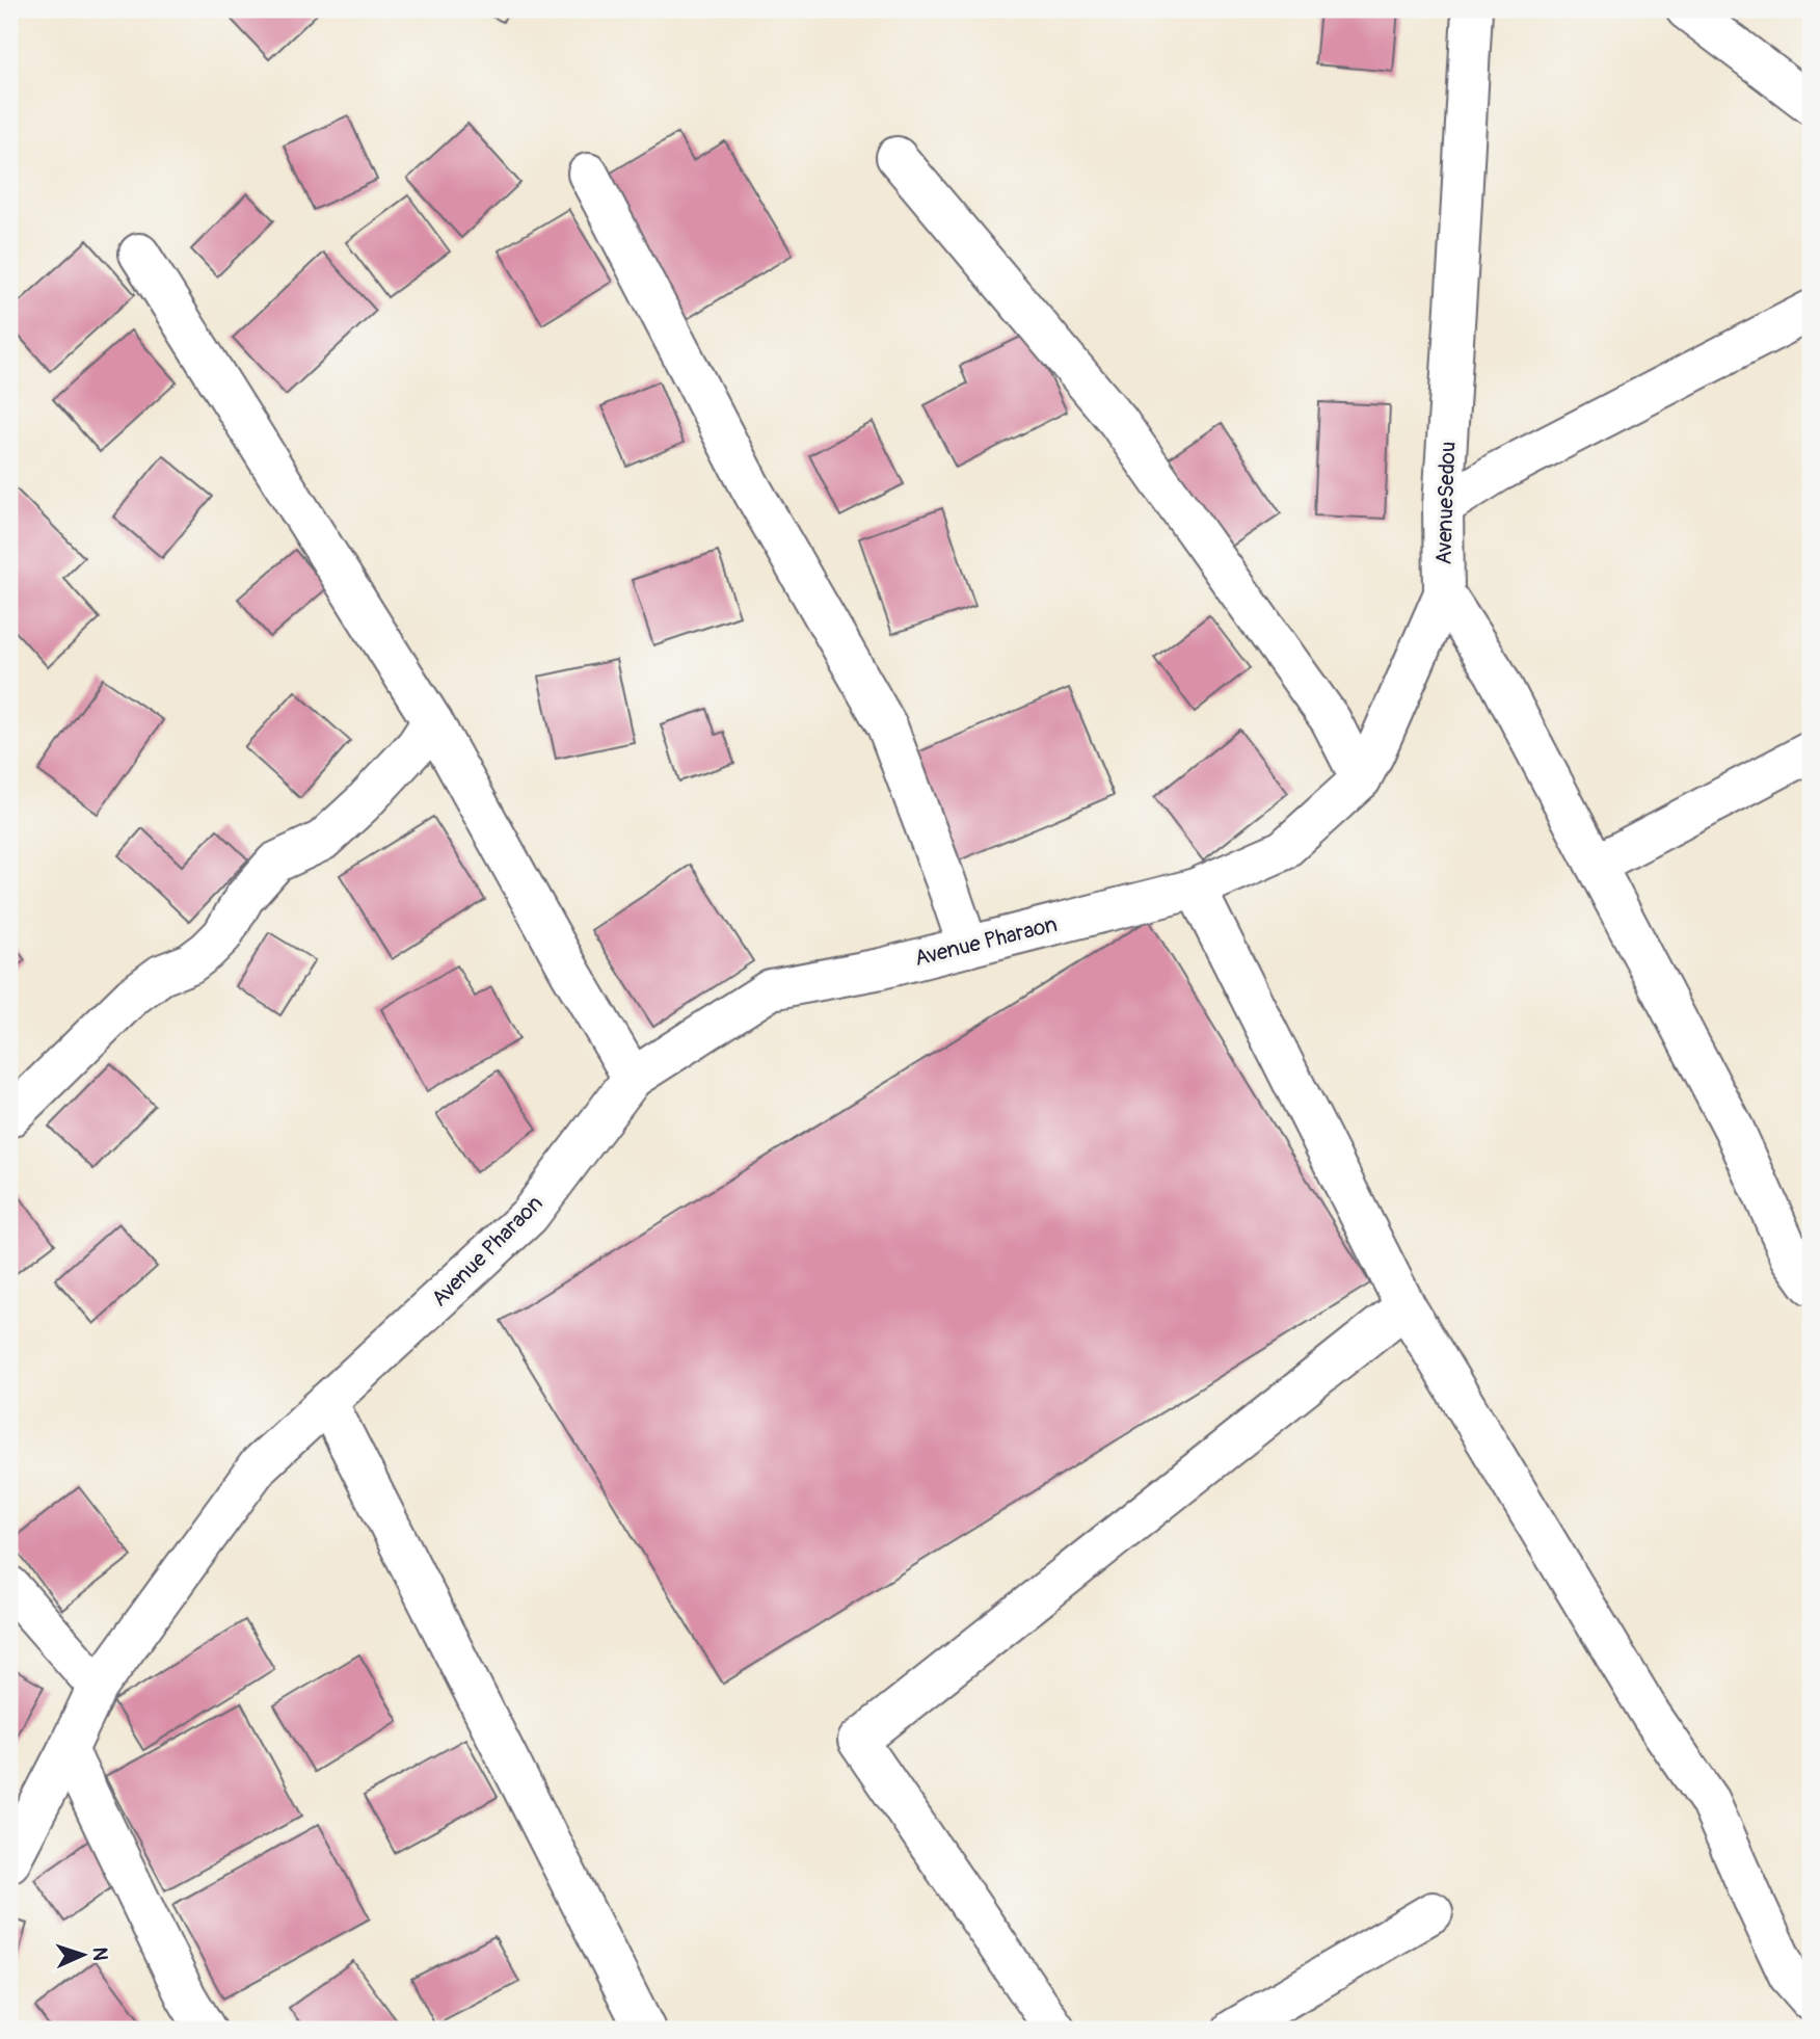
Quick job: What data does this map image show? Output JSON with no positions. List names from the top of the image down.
{
  "streets": {
    "street": ["AvenueSedou", "Avenue Pharaon"]
  },
  "crossings": [
    ["AvenueSedou", "Avenue Pharaon"]
  ],
  "north": "right"
}
